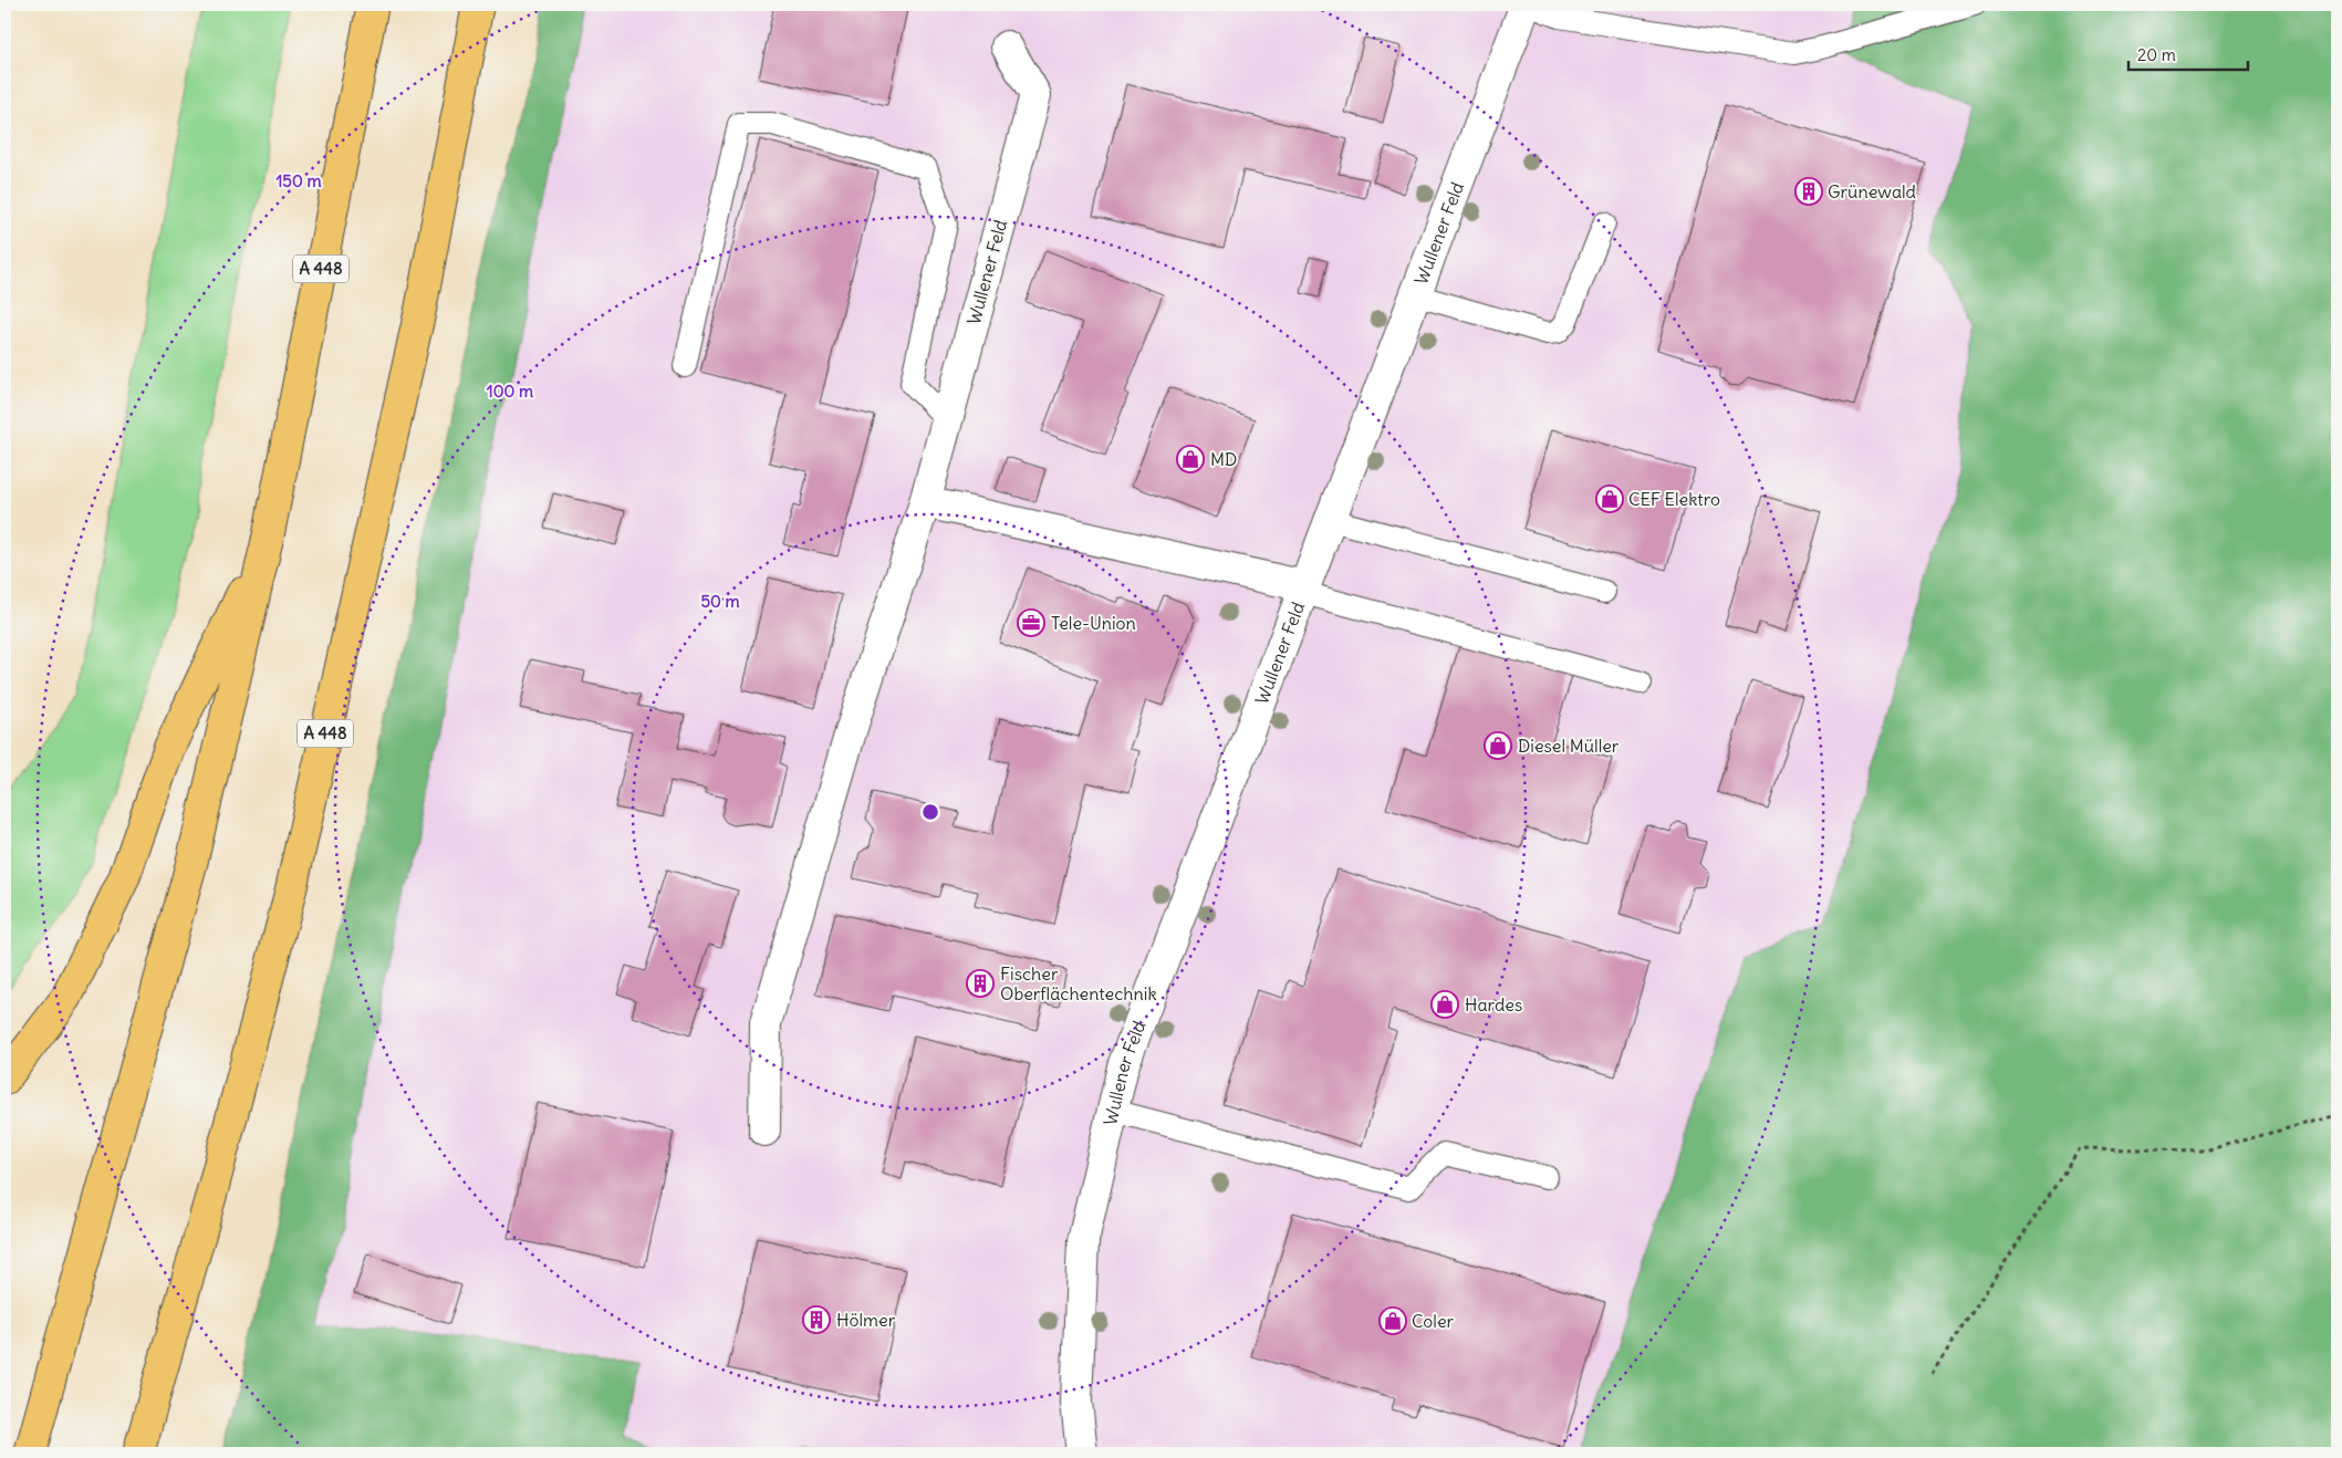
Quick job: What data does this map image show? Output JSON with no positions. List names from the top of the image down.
{
  "streets": {
    "highway": ["A 448"],
    "street": ["Wullener Feld"]
  },
  "places": {
    "building": ["Grünewald", "Fischer Oberflächentechnik", "Hölmer"],
    "shop": [
      "MD",
      "CEF Elektro",
      "Diesel Müller",
      "Hardes",
      "Coler"
    ],
    "office": ["Tele-Union"]
  },
  "scale_bar": "20 m",
  "rings": ["150 m", "100 m", "50 m"]
}
